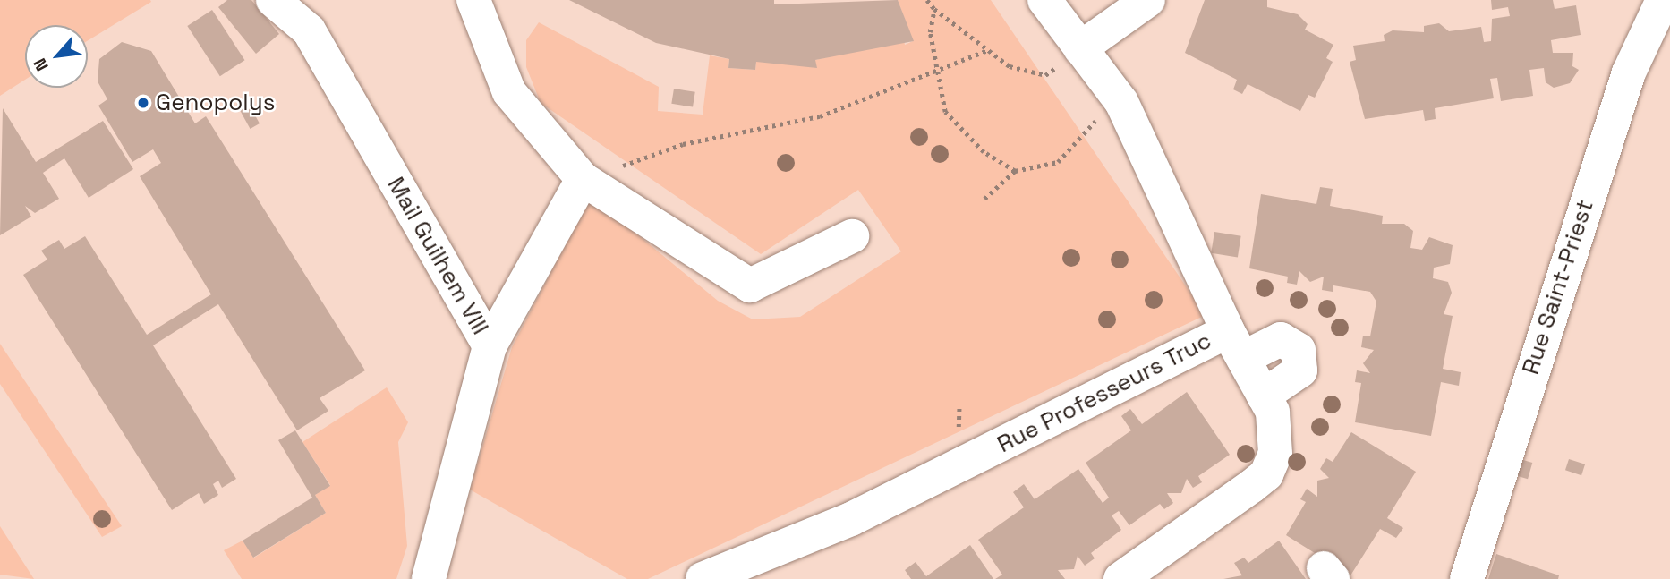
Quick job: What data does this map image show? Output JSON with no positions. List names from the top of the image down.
{
  "streets": {
    "street": ["Mail Guilhem VIII", "Rue Saint-Priest", "Rue Professeurs Truc"]
  },
  "places": ["Genopolys"],
  "north": "bottom left"
}
